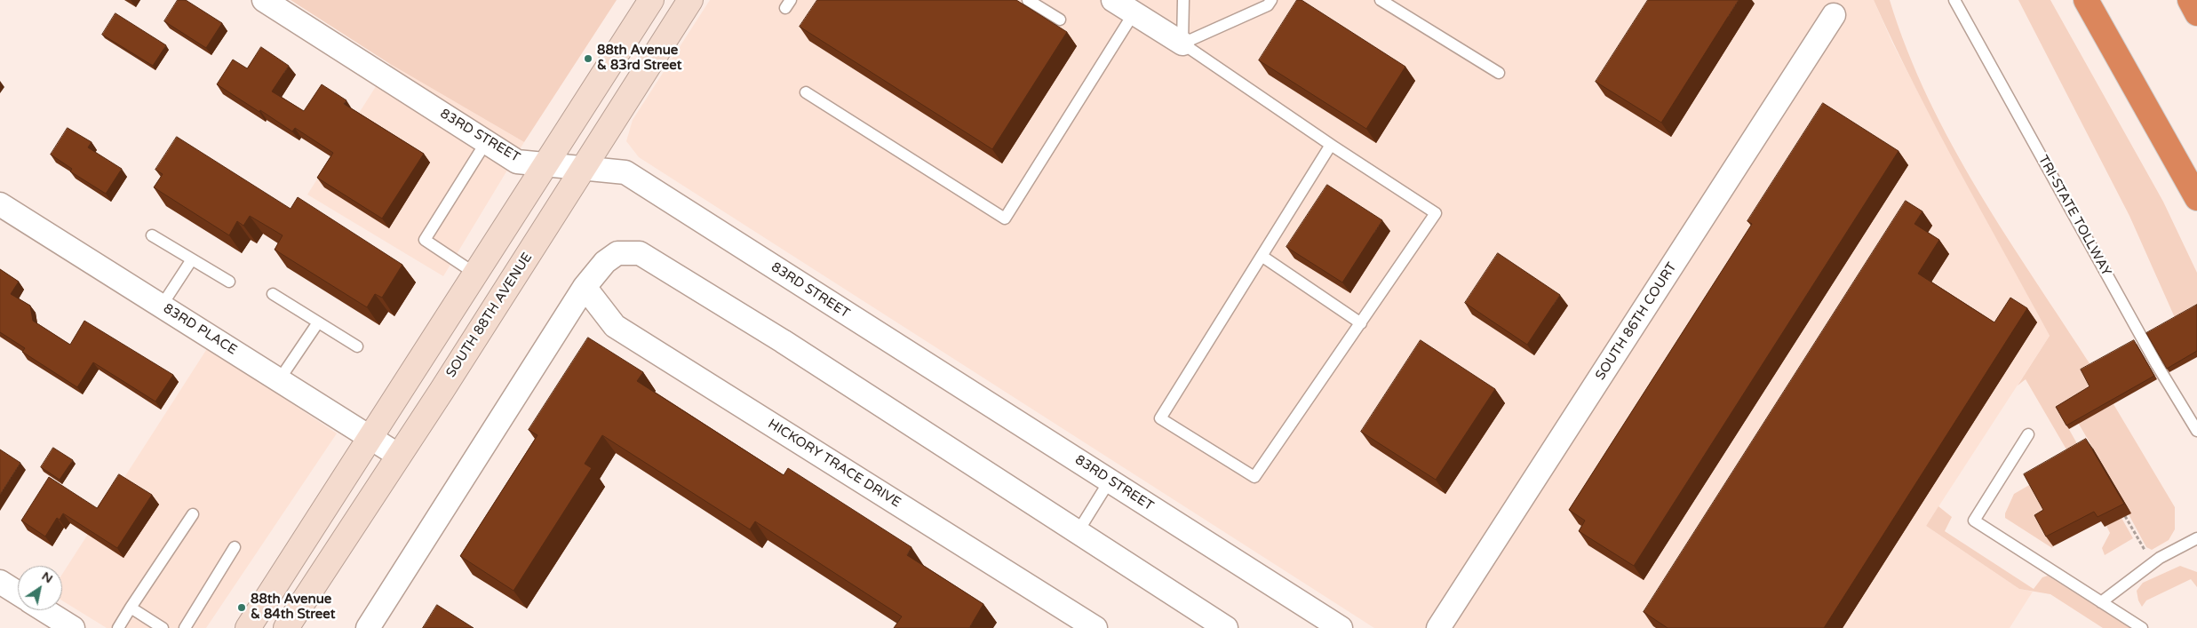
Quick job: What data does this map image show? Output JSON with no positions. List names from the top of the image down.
{
  "streets": {
    "street": [
      "83RD STREET",
      "SOUTH 88TH AVENUE",
      "SOUTH 86TH COURT",
      "83RD PLACE",
      "HICKORY TRACE DRIVE"
    ],
    "lane": ["TRI-STATE TOLLWAY"]
  },
  "crossings": [
    ["83RD STREET", "SOUTH 88TH AVENUE"],
    ["SOUTH 88TH AVENUE", "83RD PLACE"]
  ],
  "places": ["88th Avenue & 83rd Street", "88th Avenue & 84th Street"],
  "north": "top right"
}
